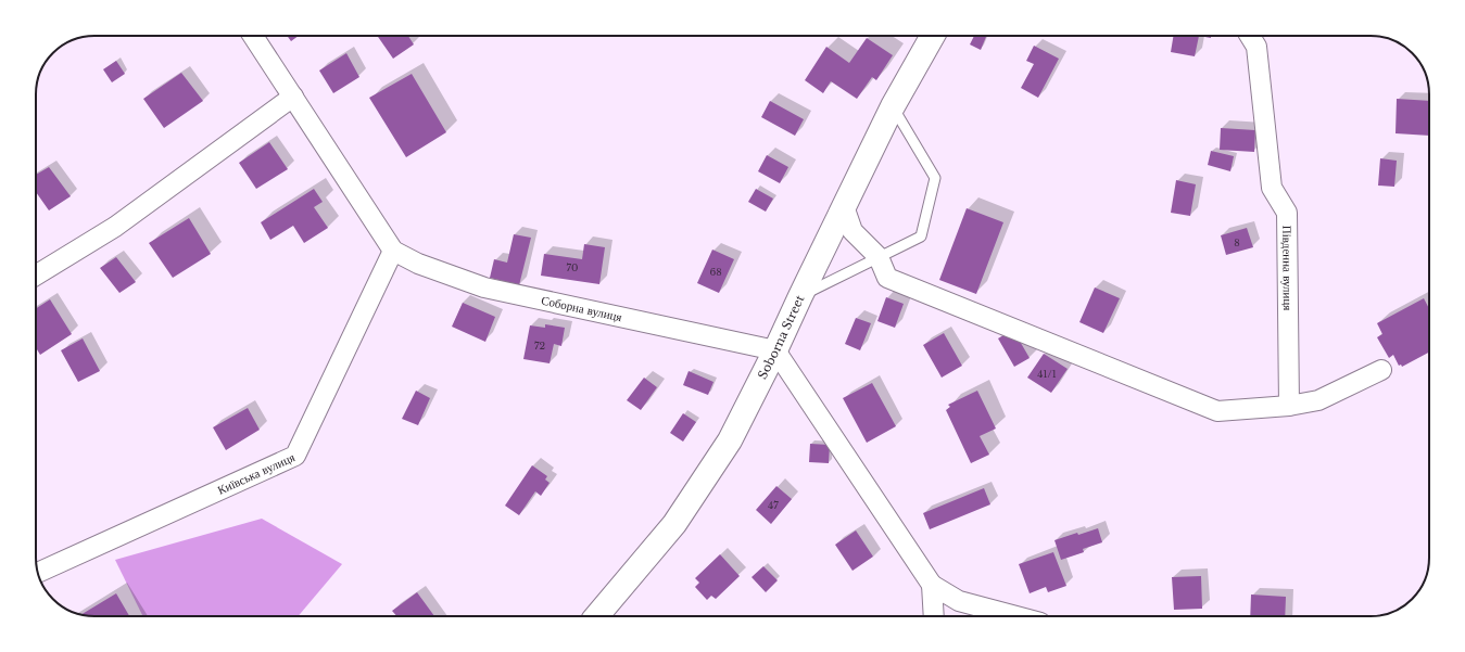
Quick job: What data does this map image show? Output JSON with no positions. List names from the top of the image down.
{
  "streets": {
    "street": [
      "Південна вулиця",
      "Соборна вулиця",
      "Soborna Street",
      "Київська вулиця"
    ]
  },
  "crossings": [
    ["Соборна вулиця", "Soborna Street"],
    ["Соборна вулиця", "Київська вулиця"]
  ],
  "house_numbers": [
    "8",
    "70",
    "68",
    "72",
    "41/1",
    "47"
  ]
}
